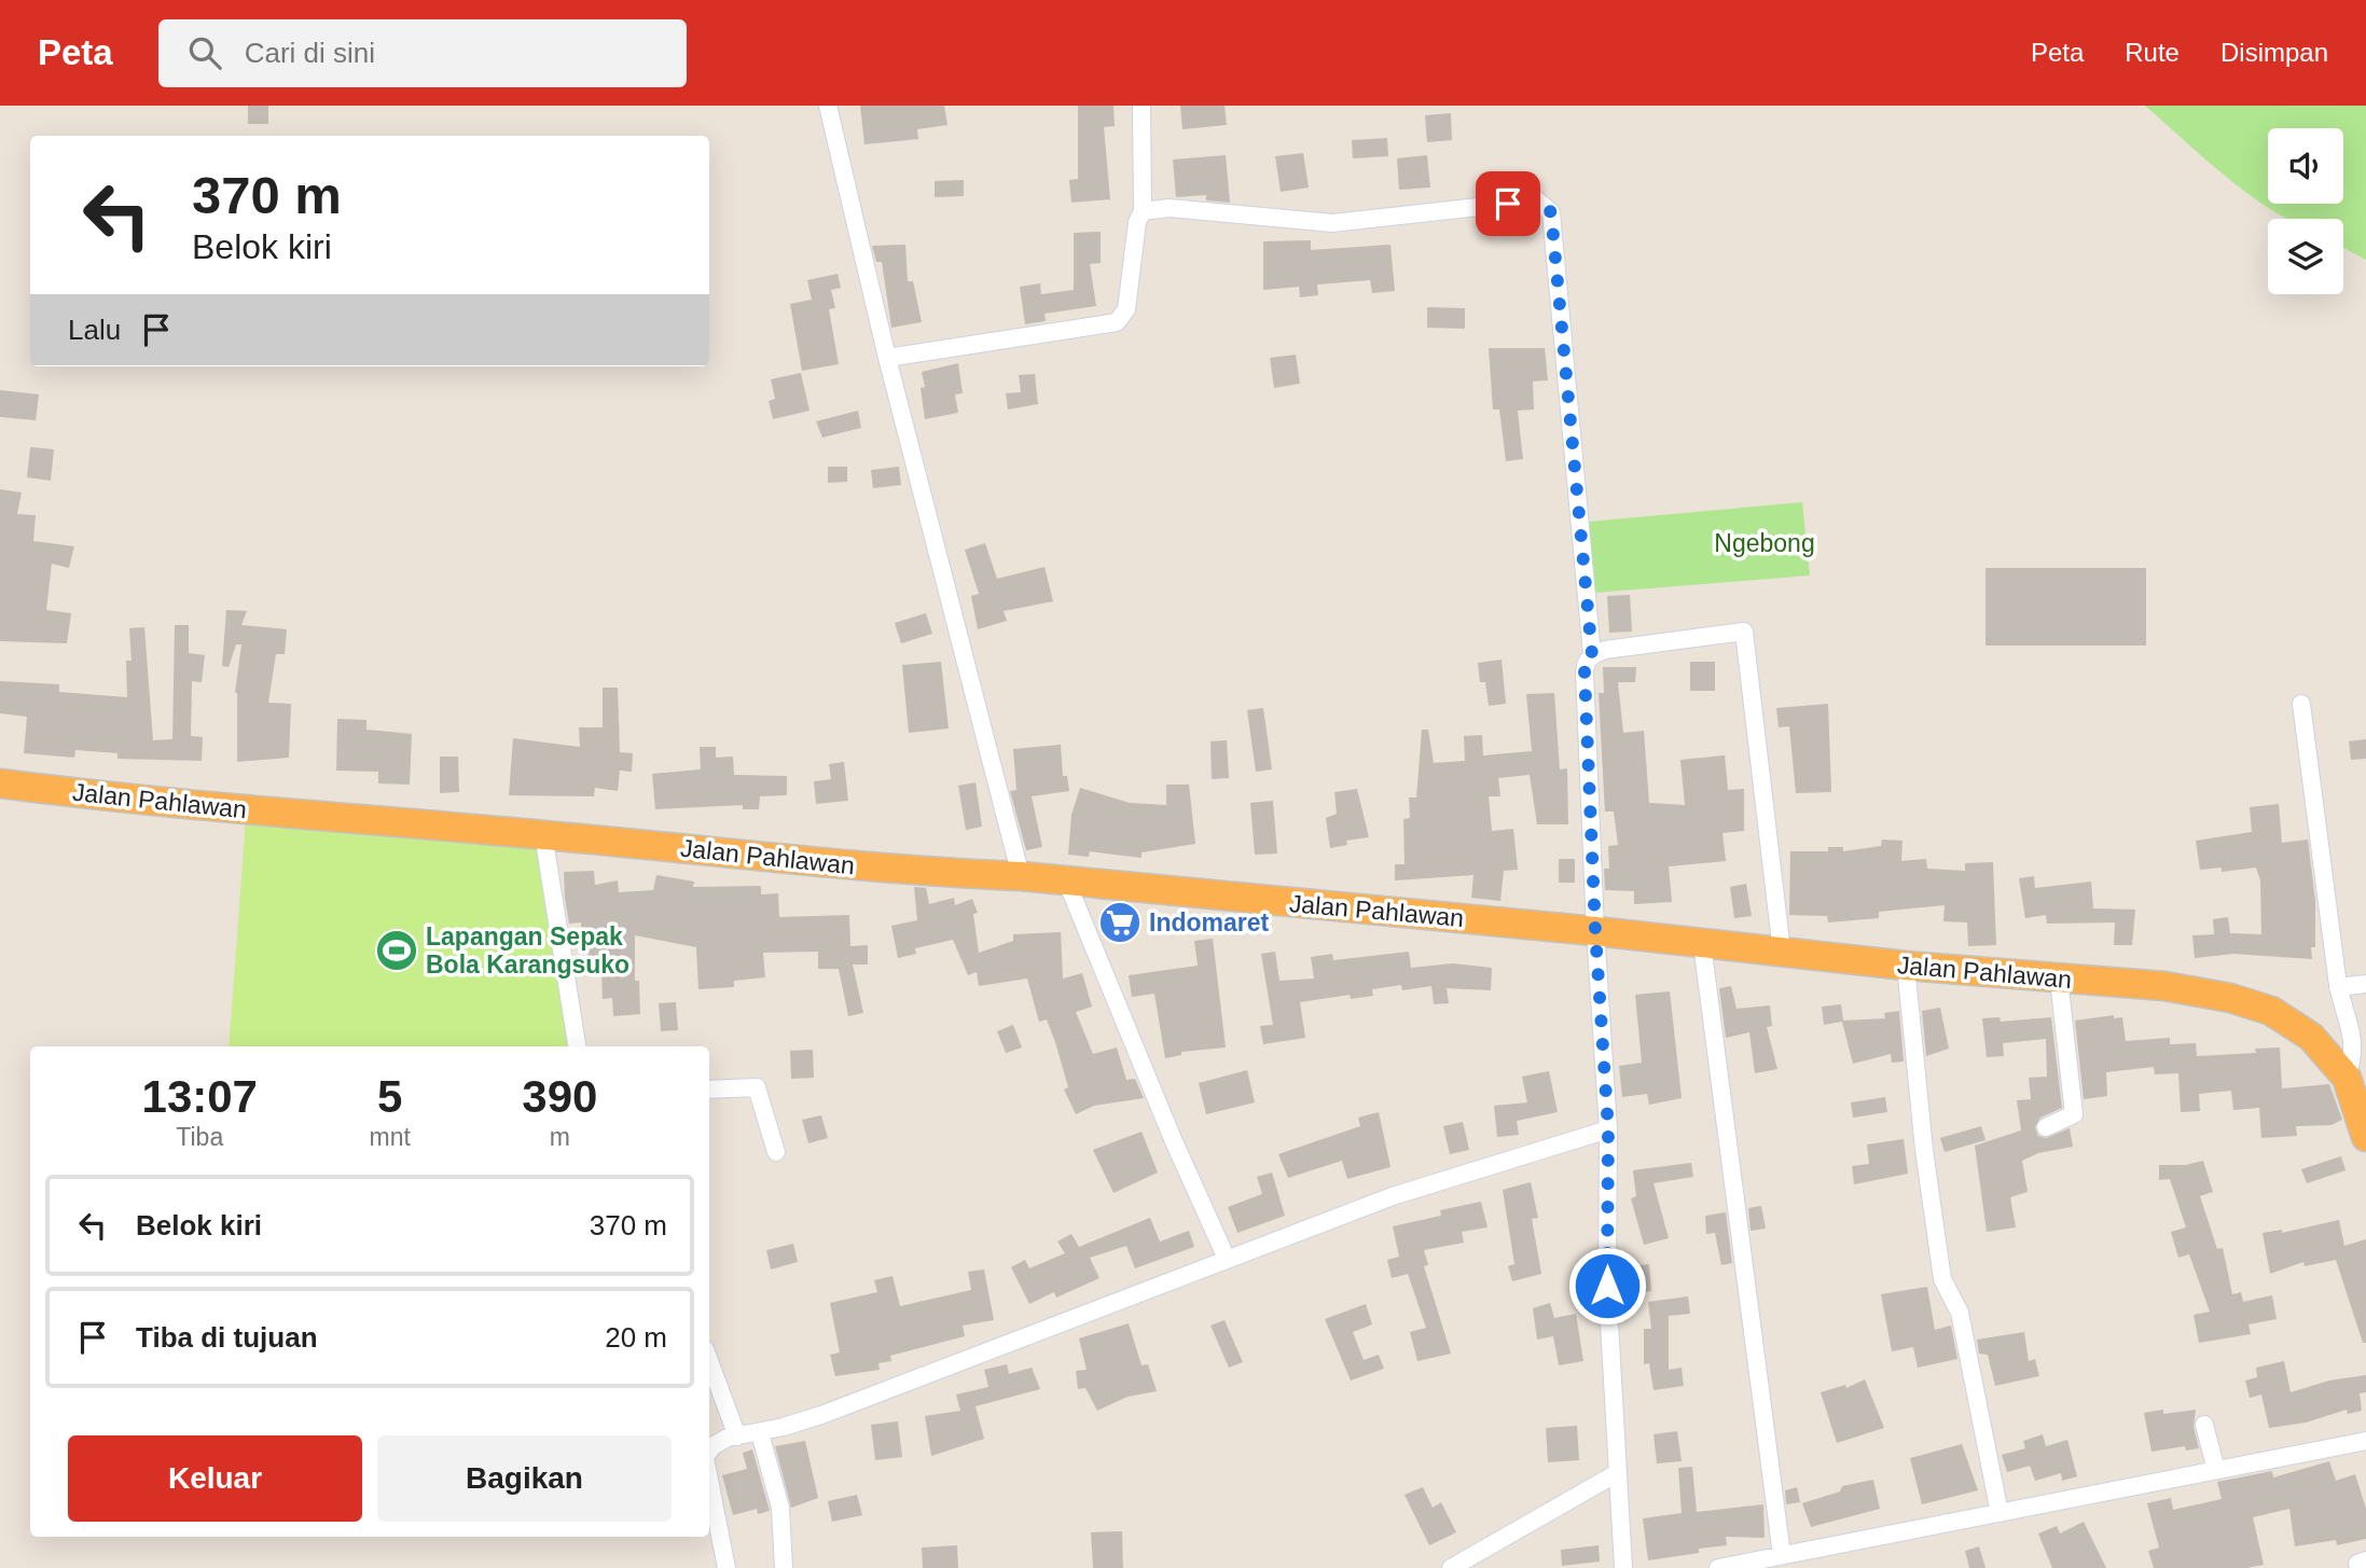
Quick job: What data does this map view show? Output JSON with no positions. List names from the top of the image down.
{
  "streets": {
    "highway": ["Jalan Pahlawan"]
  },
  "parks": ["Ngebong"],
  "places": {
    "supermarket": ["Indomaret"],
    "sports": ["Lapangan Sepak Bola Karangsuko"]
  },
  "page": {
    "header": "Peta",
    "search": "Cari di sini",
    "nav": ["Peta", "Rute", "Disimpan"],
    "turn": ["370 m", "Belok kiri"],
    "then": "Lalu",
    "eta": [
      "13:07",
      "Tiba",
      "5",
      "mnt",
      "390",
      "m"
    ],
    "list": [
      {
        "name": "Belok kiri",
        "value": "370 m"
      },
      {
        "name": "Tiba di tujuan",
        "value": "20 m"
      }
    ],
    "buttons": ["Keluar", "Bagikan"]
  }
}
